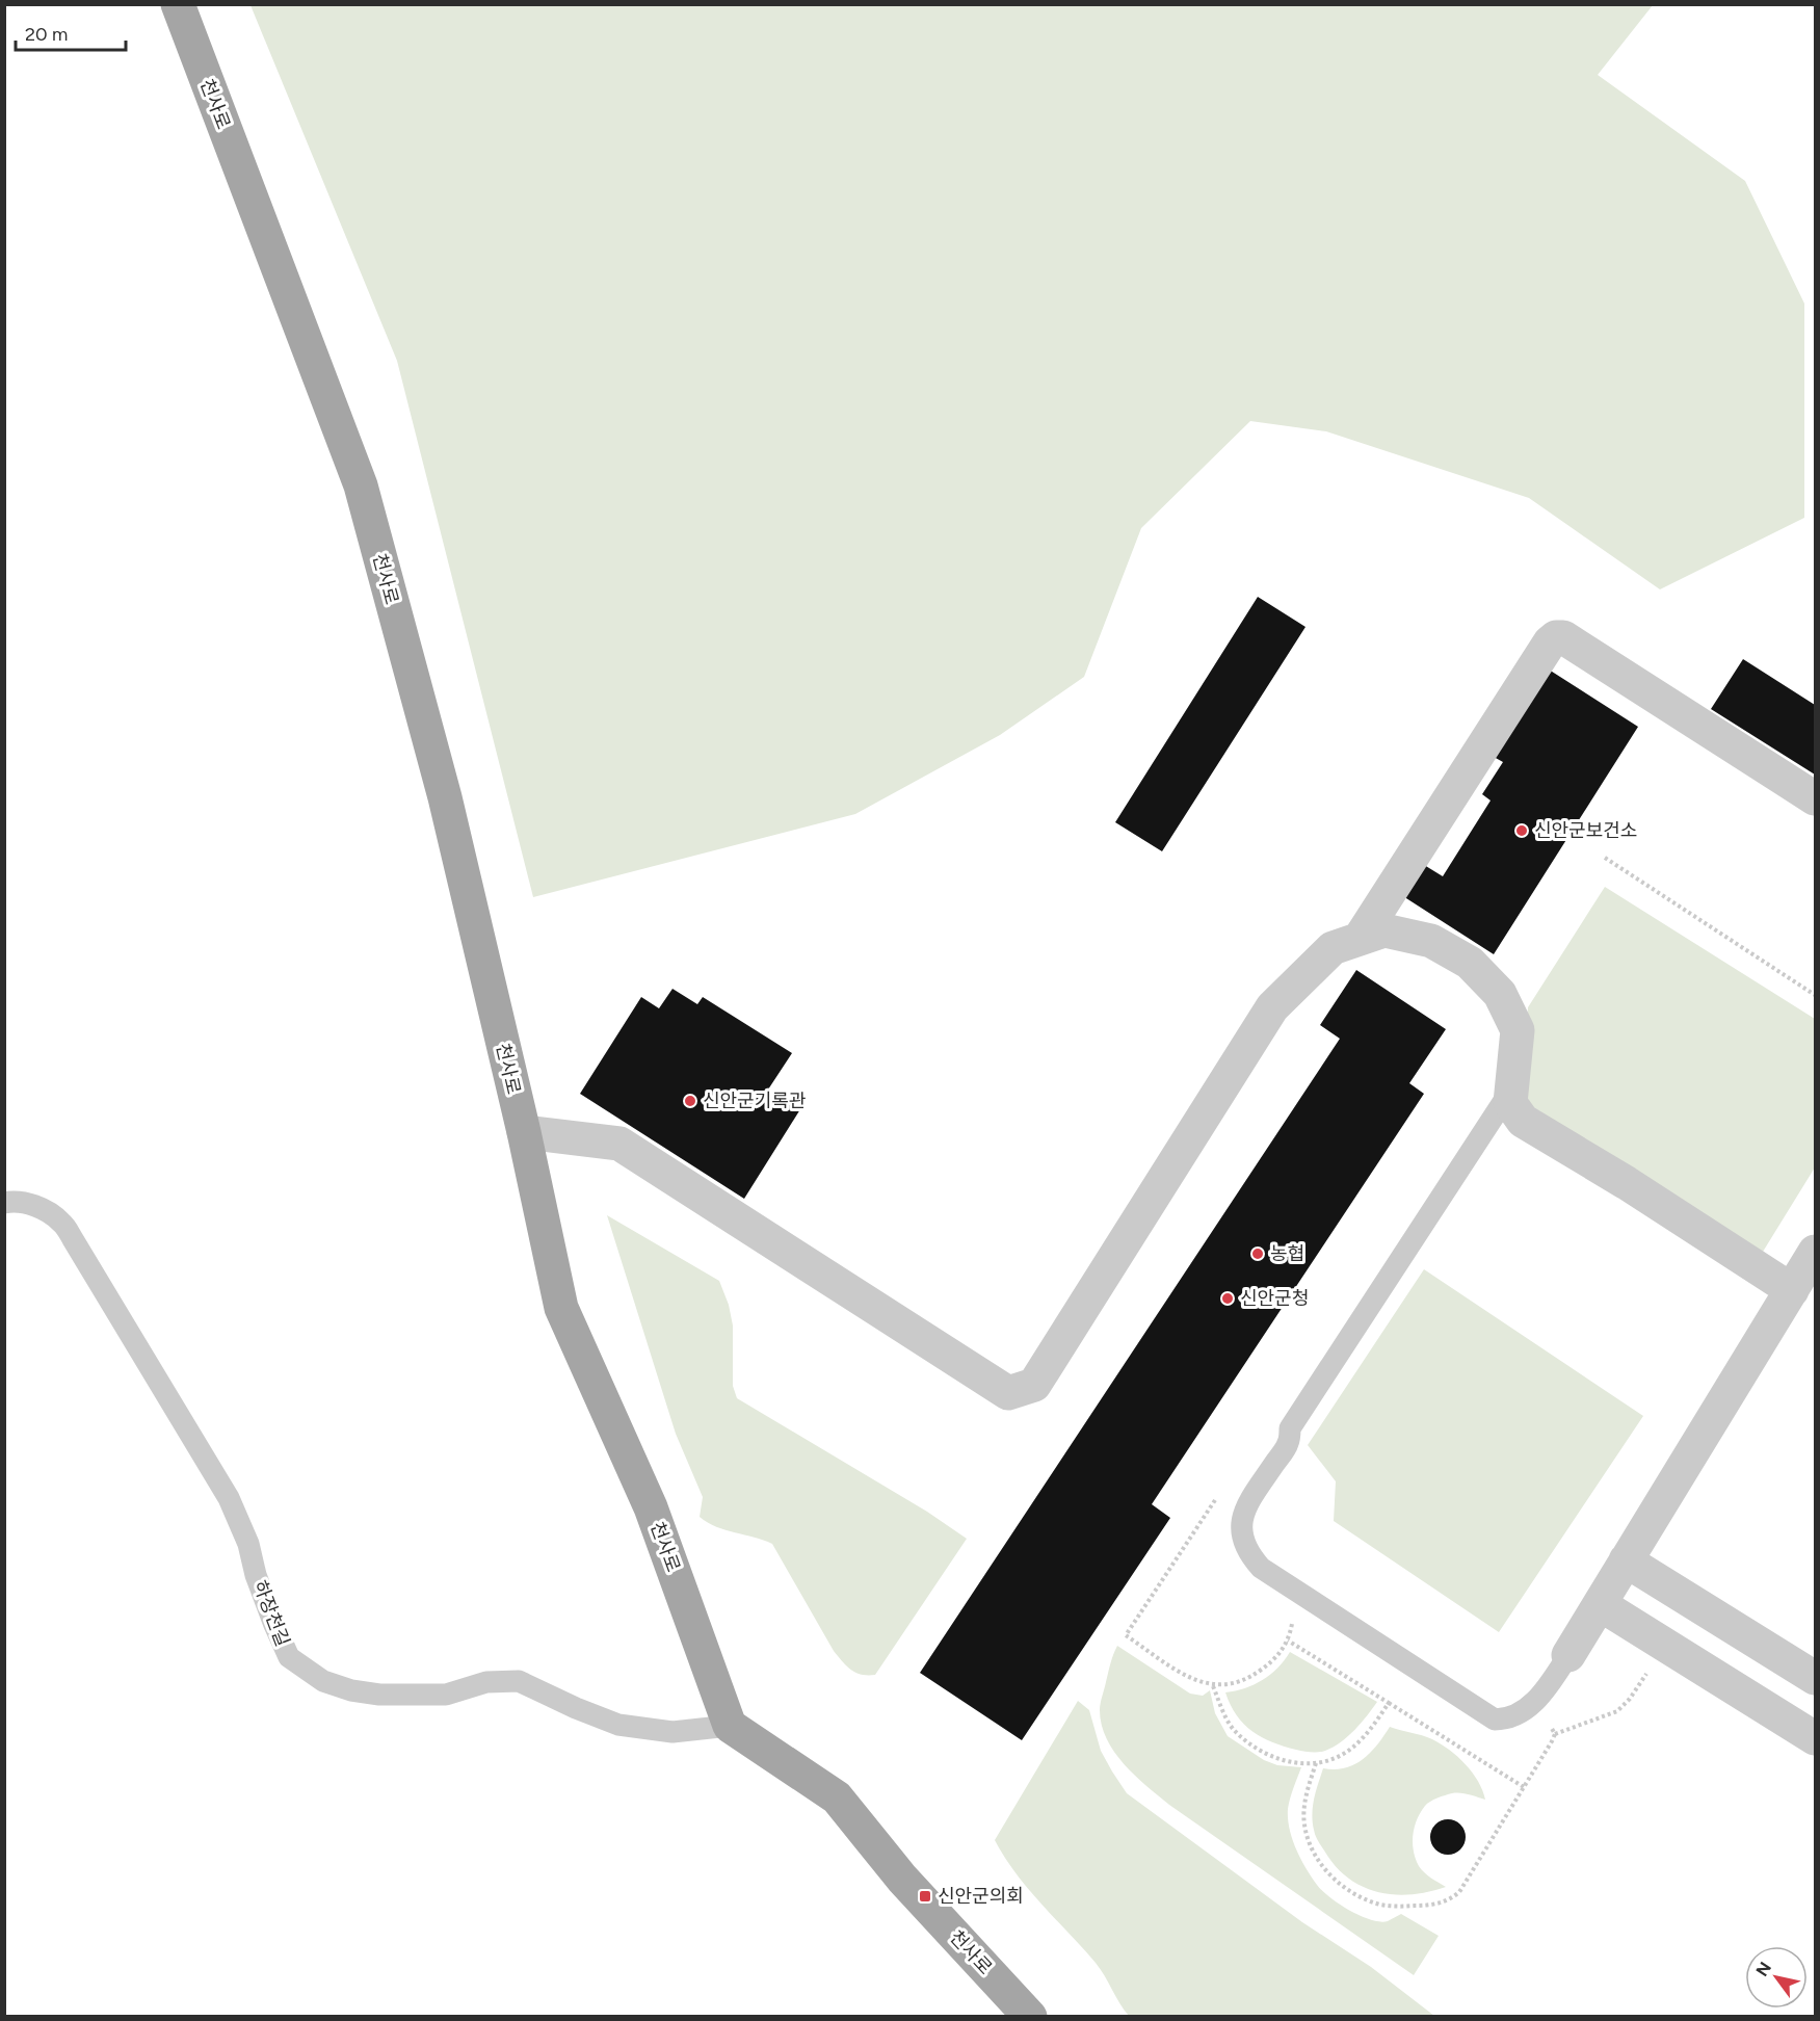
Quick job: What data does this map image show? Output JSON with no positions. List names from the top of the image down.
{
  "streets": {
    "main road": ["천사로"],
    "lane": ["하장천길"]
  },
  "crossings": [
    ["천사로", "하장천길"]
  ],
  "places": {
    "other": [
      "신안군보건소",
      "신안군기록관",
      "농협",
      "신안군청"
    ],
    "transit": ["신안군의회"]
  },
  "scale_bar": "20 m",
  "north": "top left"
}
